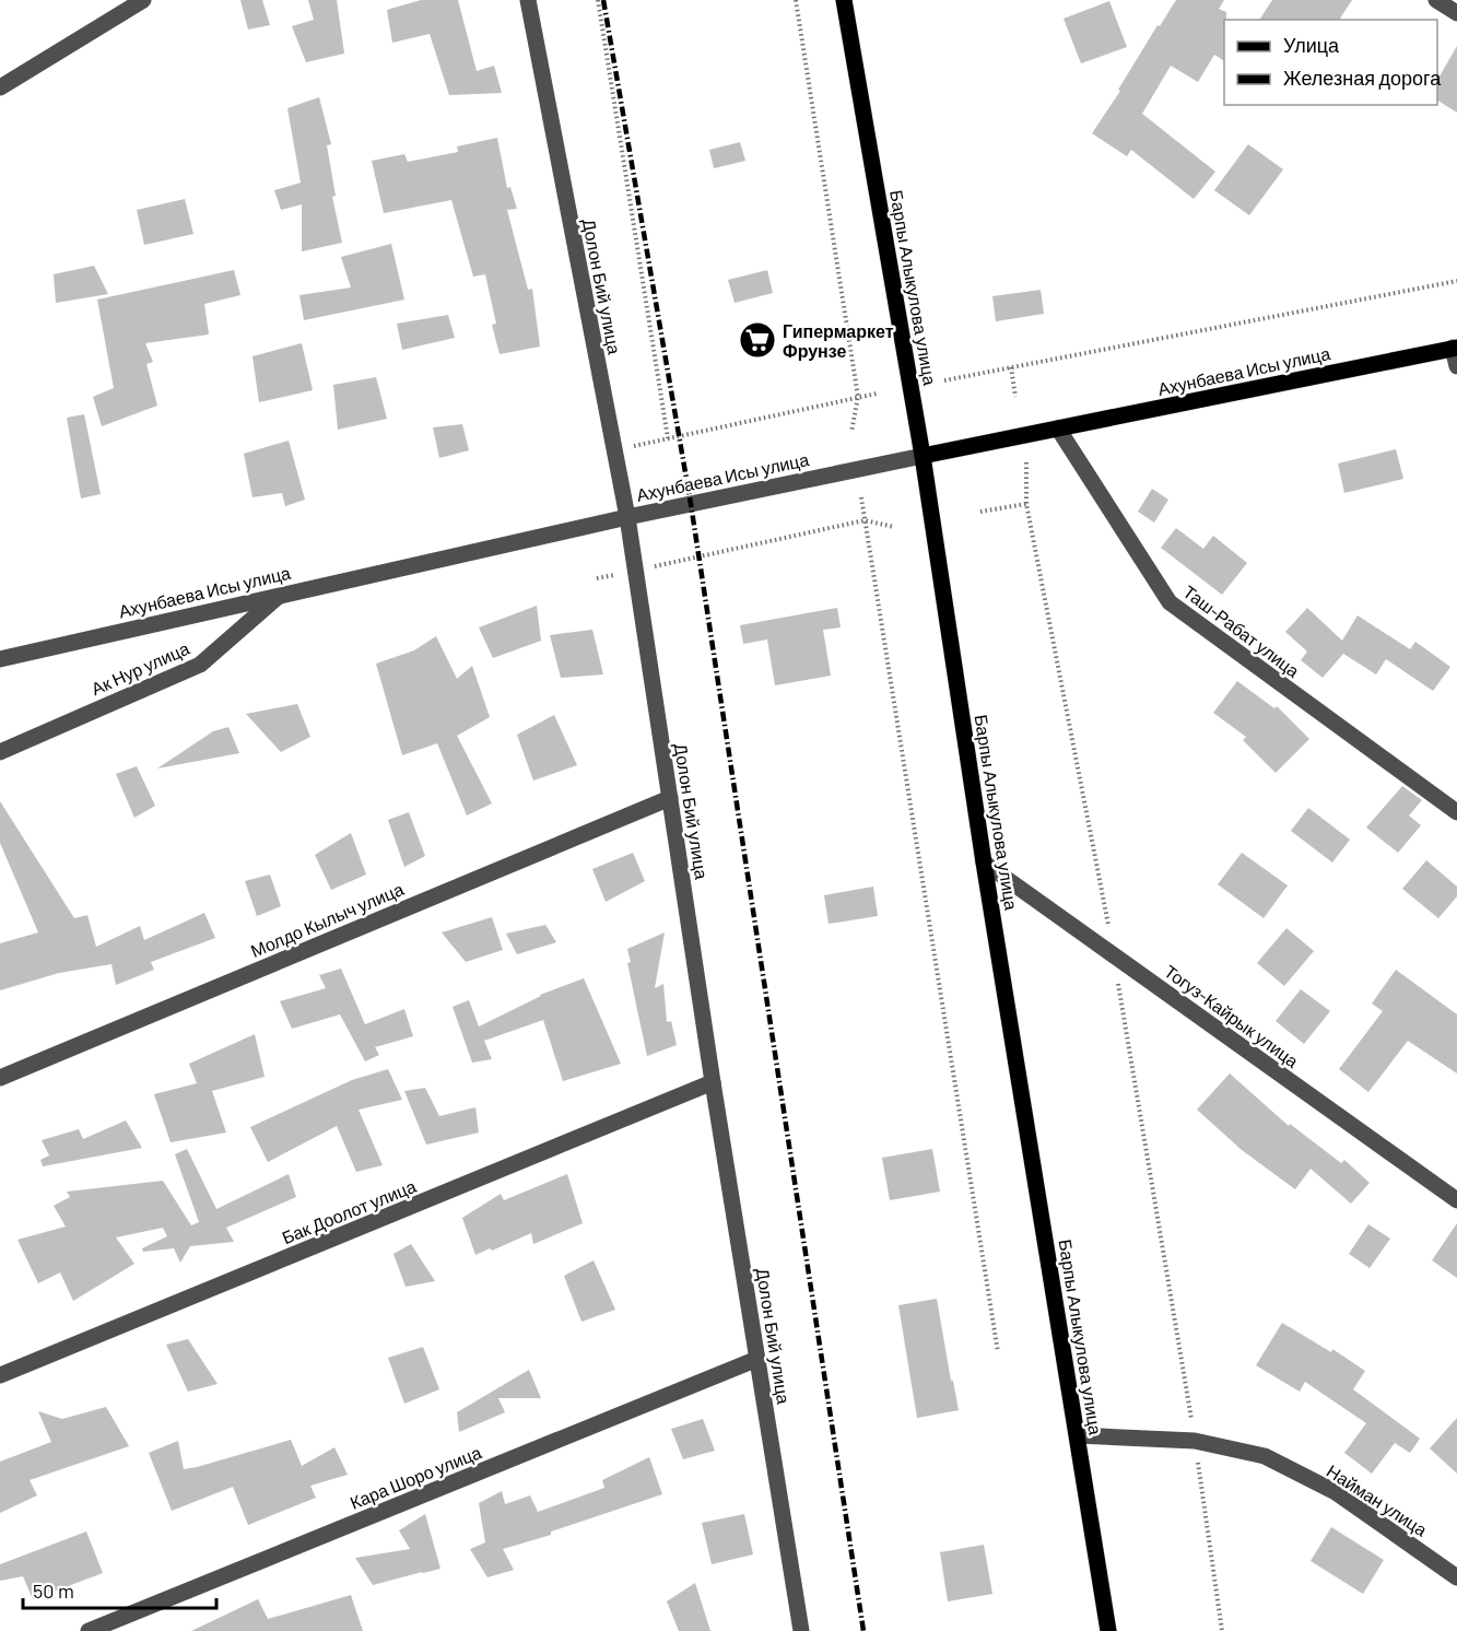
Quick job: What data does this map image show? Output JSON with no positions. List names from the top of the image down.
{
  "streets": {
    "main road": ["Барпы Алыкулова улица", "Ахунбаева Исы улица"],
    "street": [
      "Долон Бий улица",
      "Таш-Рабат улица",
      "Ак Нур улица",
      "Молдо Кылыч улица",
      "Тогуз-Кайрык улица",
      "Бак Доолот улица",
      "Кара Шоро улица",
      "Найман улица"
    ]
  },
  "crossings": [
    ["Долон Бий улица", "Ахунбаева Исы улица"],
    ["Долон Бий улица", "Молдо Кылыч улица"],
    ["Долон Бий улица", "Бак Доолот улица"],
    ["Долон Бий улица", "Кара Шоро улица"],
    ["Барпы Алыкулова улица", "Ахунбаева Исы улица"],
    ["Барпы Алыкулова улица", "Тогуз-Кайрык улица"],
    ["Барпы Алыкулова улица", "Найман улица"],
    ["Ахунбаева Исы улица", "Таш-Рабат улица"],
    ["Ахунбаева Исы улица", "Ак Нур улица"]
  ],
  "places": {
    "supermarket": ["Гипермаркет Фрунзе"]
  },
  "legend": ["Улица", "Железная дорога"],
  "scale_bar": "50 m"
}
